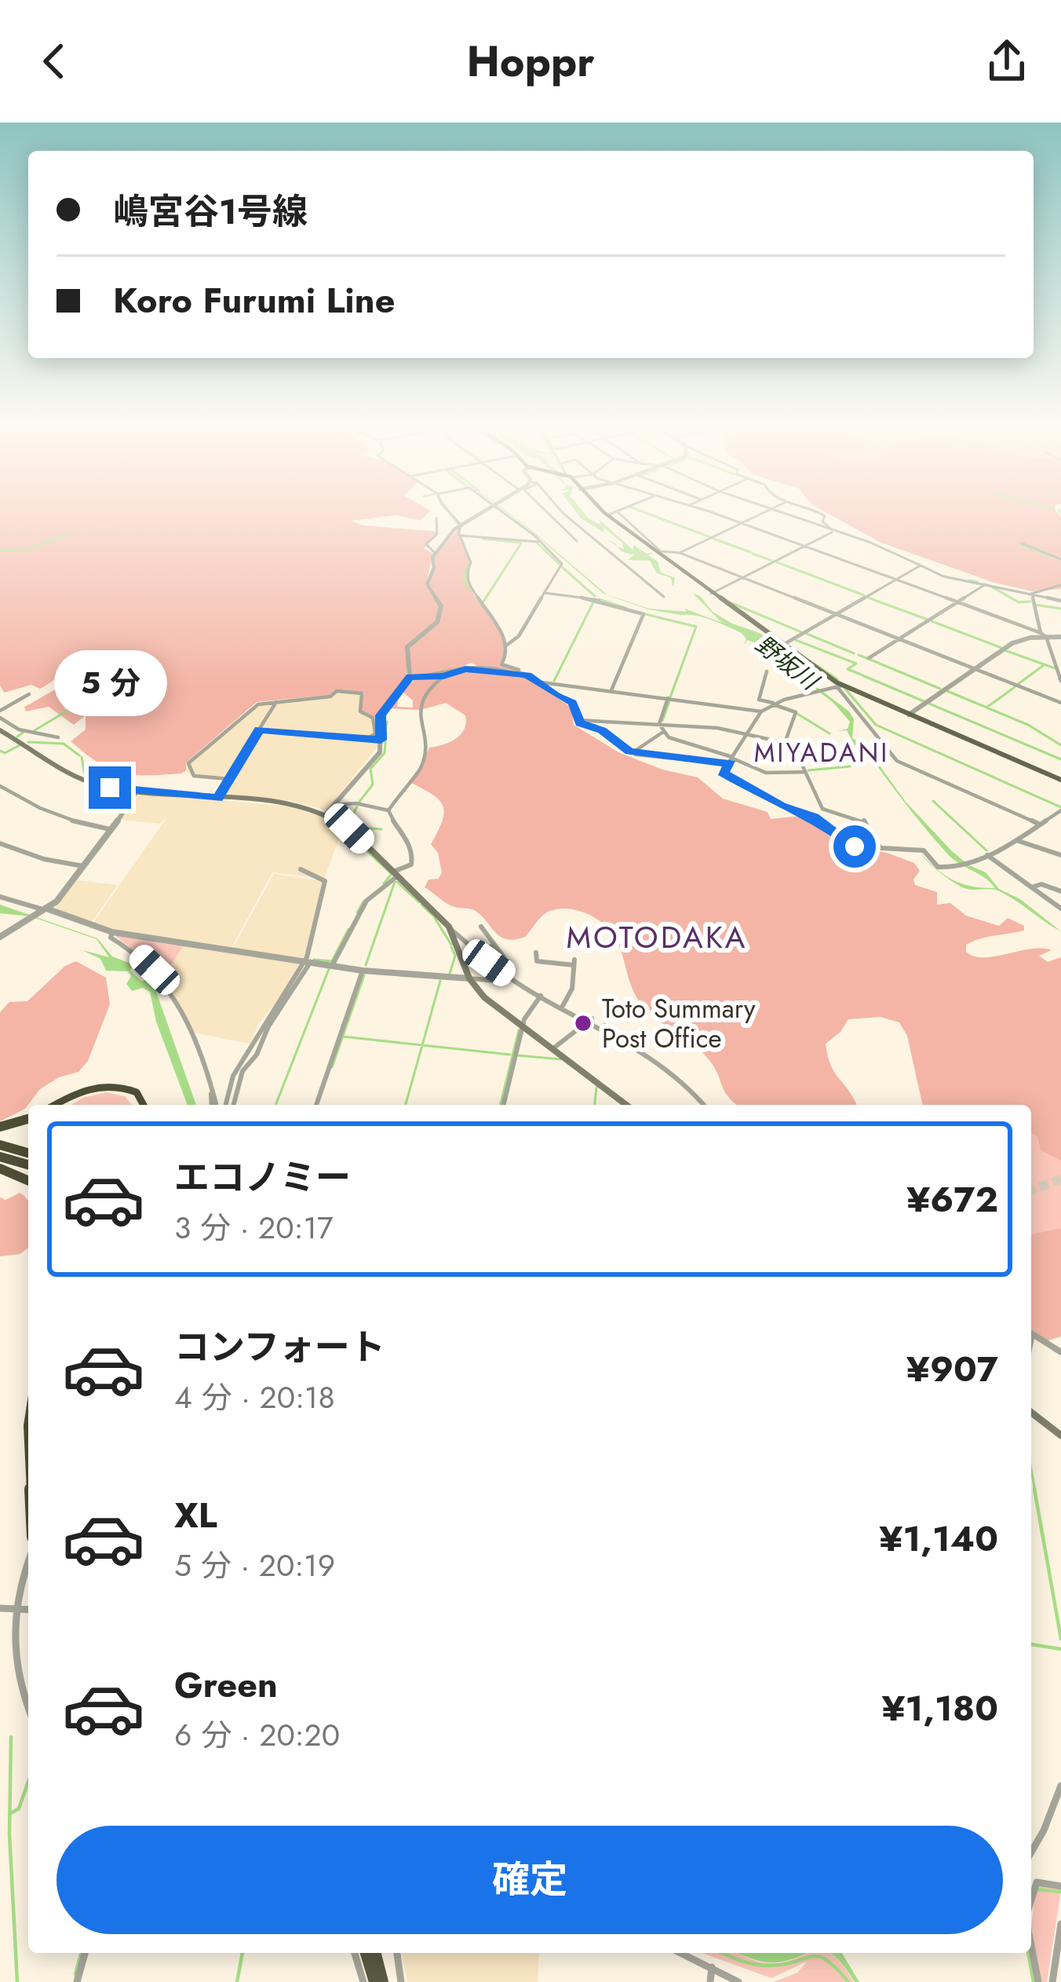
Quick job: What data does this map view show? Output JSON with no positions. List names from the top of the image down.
{
  "districts": ["MIYADANI", "MOTODAKA"],
  "water": ["野坂川"],
  "places": ["Toto Summary Post Office"],
  "page": {
    "header": "Hoppr",
    "banner": ["嶋宮谷1号線", "Koro Furumi Line"],
    "bubble": "5 分",
    "list": [
      {
        "name": "エコノミー",
        "note": "3 分 · 20:17",
        "value": "¥672"
      },
      {
        "name": "コンフォート",
        "note": "4 分 · 20:18",
        "value": "¥907"
      },
      {
        "name": "XL",
        "note": "5 分 · 20:19",
        "value": "¥1,140"
      },
      {
        "name": "Green",
        "note": "6 分 · 20:20",
        "value": "¥1,180"
      }
    ],
    "buttons": "確定"
  }
}
